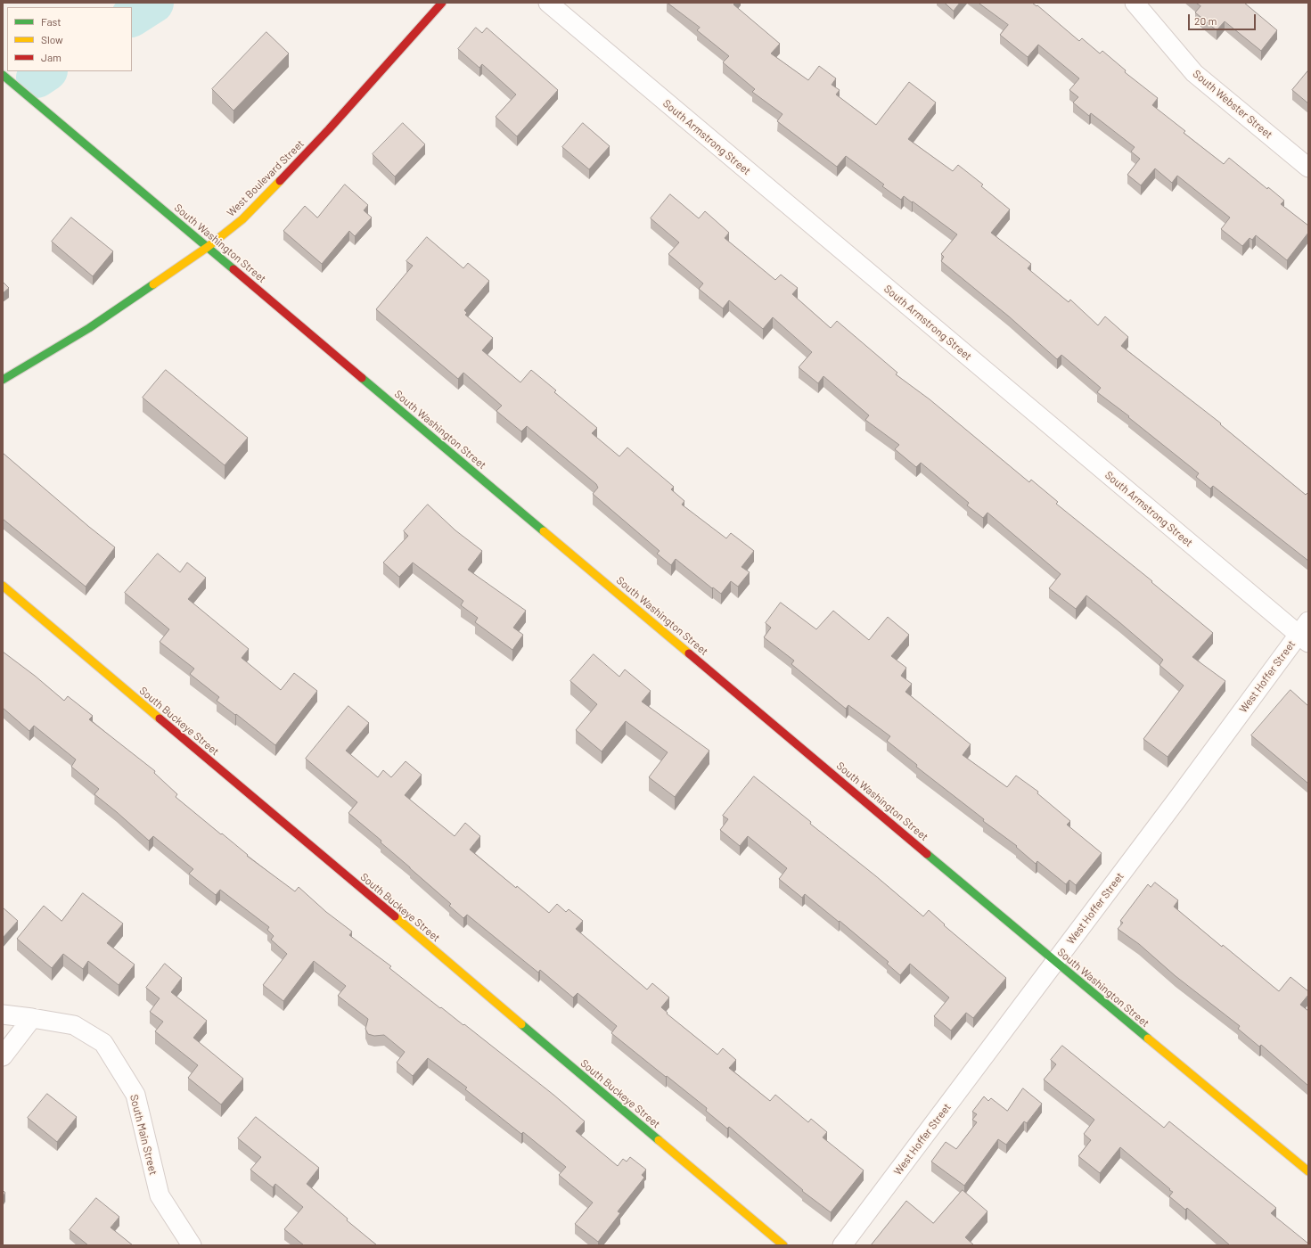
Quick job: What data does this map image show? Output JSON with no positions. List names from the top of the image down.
{
  "streets": {
    "main road": ["West Boulevard Street", "South Washington Street", "South Buckeye Street"],
    "street": [
      "South Webster Street",
      "South Armstrong Street",
      "West Hoffer Street",
      "South Main Street"
    ]
  },
  "crossings": [
    ["South Armstrong Street", "West Hoffer Street"],
    ["West Boulevard Street", "South Washington Street"],
    ["South Washington Street", "West Hoffer Street"]
  ],
  "legend": ["Fast", "Slow", "Jam"],
  "scale_bar": "20 m"
}
